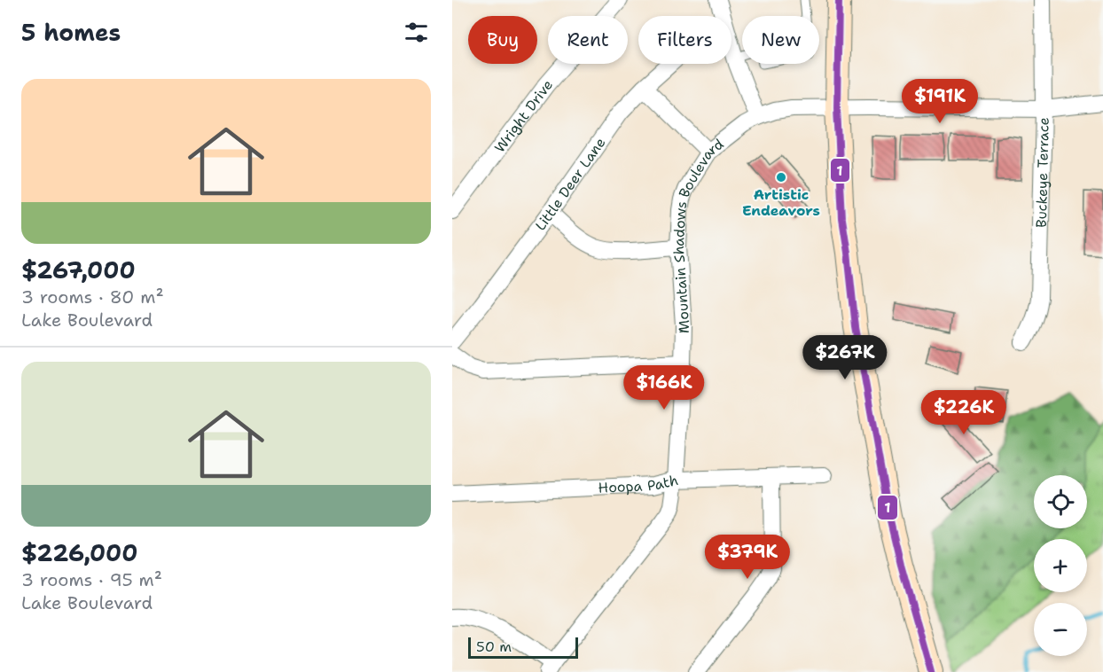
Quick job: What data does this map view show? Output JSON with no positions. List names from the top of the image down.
{
  "streets": {
    "street": [
      "Wright Drive",
      "Buckeye Terrace",
      "Little Deer Lane",
      "Mountain Shadows Boulevard",
      "Hoopa Path"
    ]
  },
  "crossings": [
    ["Buckeye Terrace", "Mountain Shadows Boulevard"],
    ["Mountain Shadows Boulevard", "Hoopa Path"]
  ],
  "places": ["Artistic Endeavors"],
  "lines": ["transit line 1"],
  "scale_bar": "50 m",
  "page": {
    "heading": "5 homes",
    "chip": [
      "Buy",
      "Rent",
      "Filters",
      "New"
    ],
    "list": [
      {
        "name": "$267,000",
        "note": "3 rooms · 80 m² · Lake Boulevard"
      },
      {
        "name": "$226,000",
        "note": "3 rooms · 95 m² · Lake Boulevard"
      }
    ],
    "price": [
      "$191K",
      "$267K",
      "$166K",
      "$226K",
      "$379K"
    ],
    "map_buttons": ["+", "−"],
    "scale": "50 m"
  }
}
